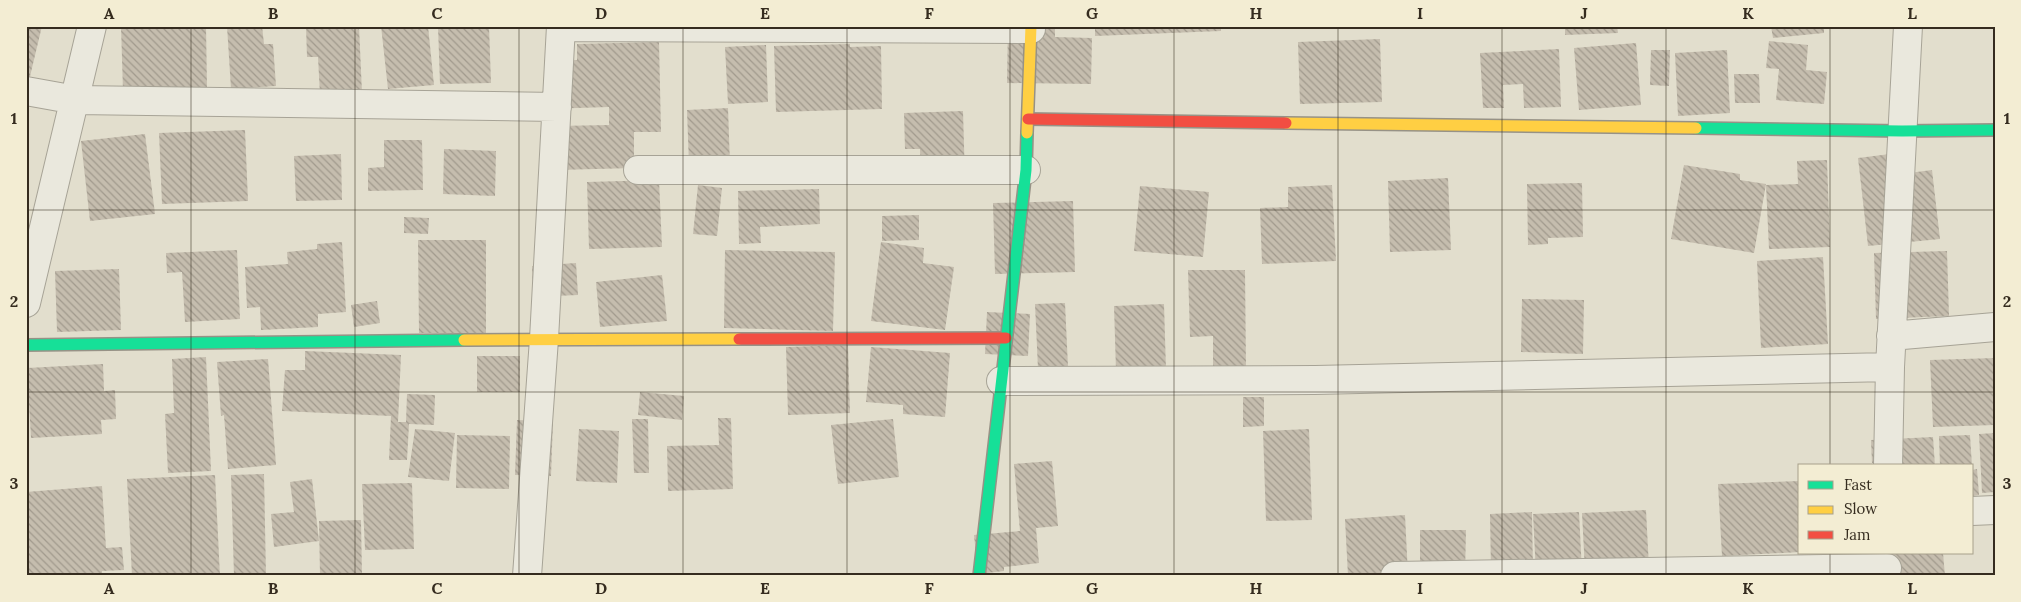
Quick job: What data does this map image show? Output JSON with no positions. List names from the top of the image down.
{
  "legend": ["Fast", "Slow", "Jam"],
  "grid": {
    "columns": [
      "A",
      "B",
      "C",
      "D",
      "E",
      "F",
      "G",
      "H",
      "I",
      "J",
      "K",
      "L"
    ],
    "rows": ["1", "2", "3"]
  }
}
